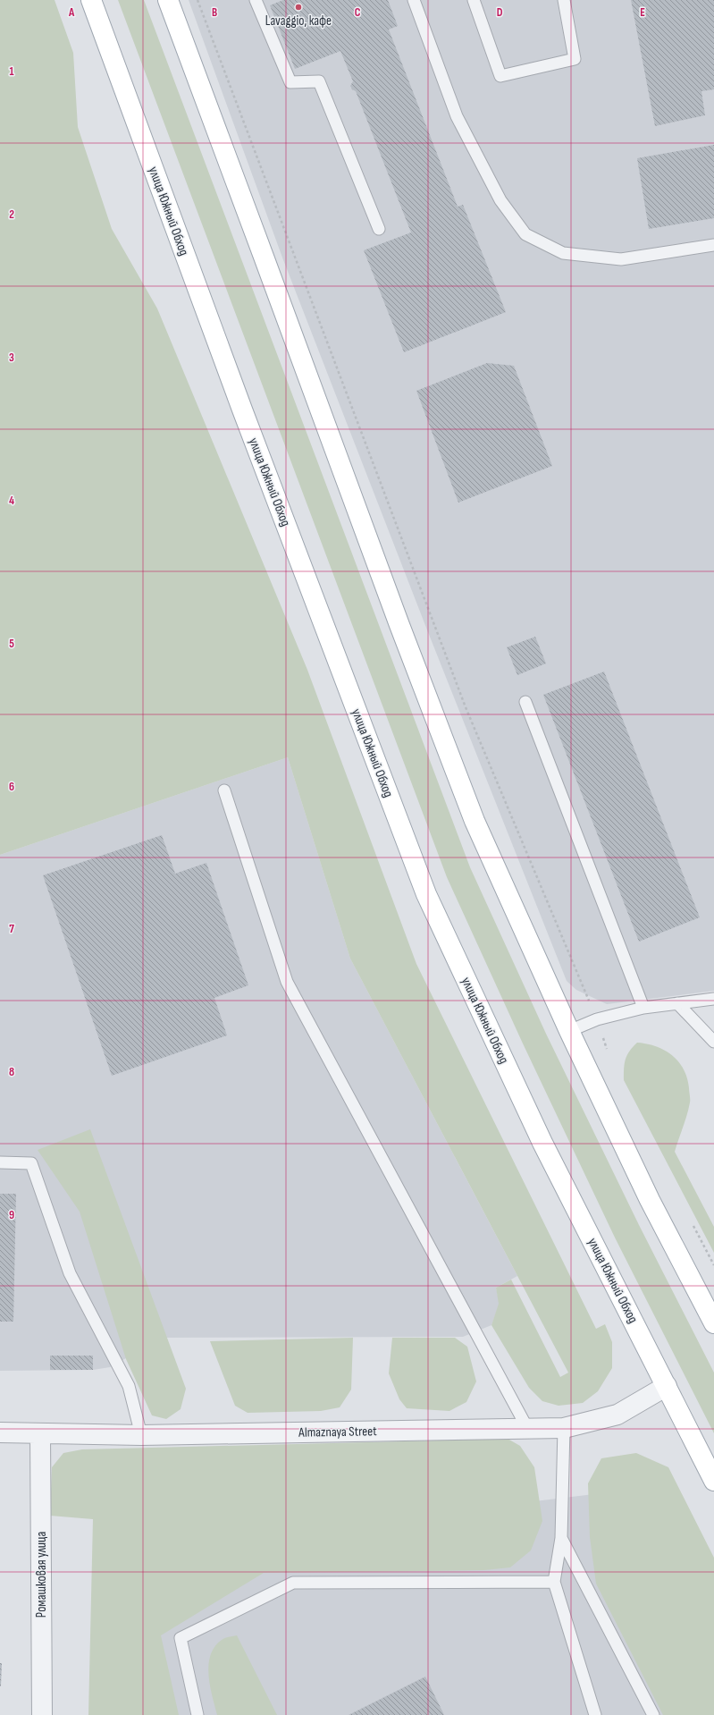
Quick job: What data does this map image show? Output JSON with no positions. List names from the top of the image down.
{
  "streets": {
    "main road": ["улица Южный Обход"],
    "street": ["Almaznaya Street", "Ромашковая улица"]
  },
  "crossings": [
    ["улица Южный Обход", "Almaznaya Street"],
    ["Almaznaya Street", "Ромашковая улица"]
  ],
  "places": ["Lavaggio, кафе"],
  "grid": {
    "columns": [
      "A",
      "B",
      "C",
      "D",
      "E"
    ],
    "rows": [
      "1",
      "2",
      "3",
      "4",
      "5",
      "6",
      "7",
      "8",
      "9"
    ]
  }
}
